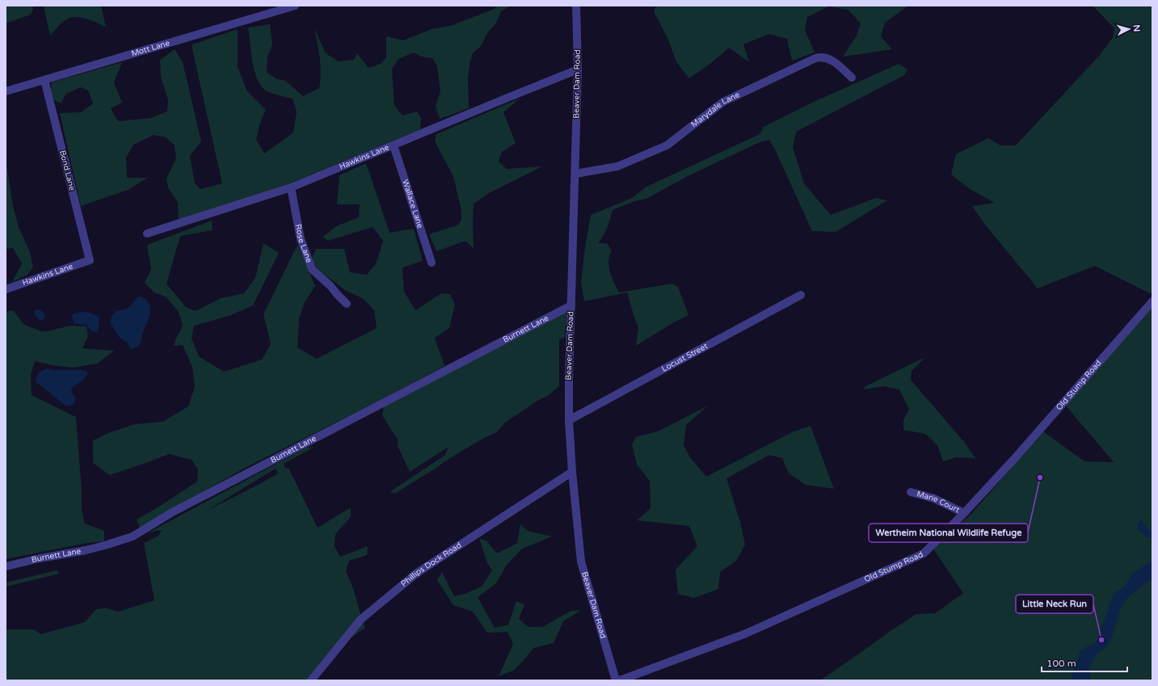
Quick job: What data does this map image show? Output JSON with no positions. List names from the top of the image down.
{
  "streets": {
    "street": [
      "Mott Lane",
      "Beaver Dam Road",
      "Marydale Lane",
      "Hawkins Lane",
      "Bond Lane",
      "Wallace Lane",
      "Rose Lane",
      "Burnett Lane",
      "Locust Street",
      "Old Stump Road",
      "Marie Court",
      "Phillips Dock Road"
    ]
  },
  "crossings": [
    ["Mott Lane", "Bond Lane"],
    ["Beaver Dam Road", "Marydale Lane"],
    ["Beaver Dam Road", "Hawkins Lane"],
    ["Beaver Dam Road", "Burnett Lane"],
    ["Beaver Dam Road", "Locust Street"],
    ["Beaver Dam Road", "Phillips Dock Road"],
    ["Hawkins Lane", "Bond Lane"],
    ["Hawkins Lane", "Wallace Lane"],
    ["Hawkins Lane", "Rose Lane"],
    ["Old Stump Road", "Marie Court"]
  ],
  "places": ["Wertheim National Wildlife Refuge", "Little Neck Run"],
  "scale_bar": "100 m",
  "north": "right"
}
